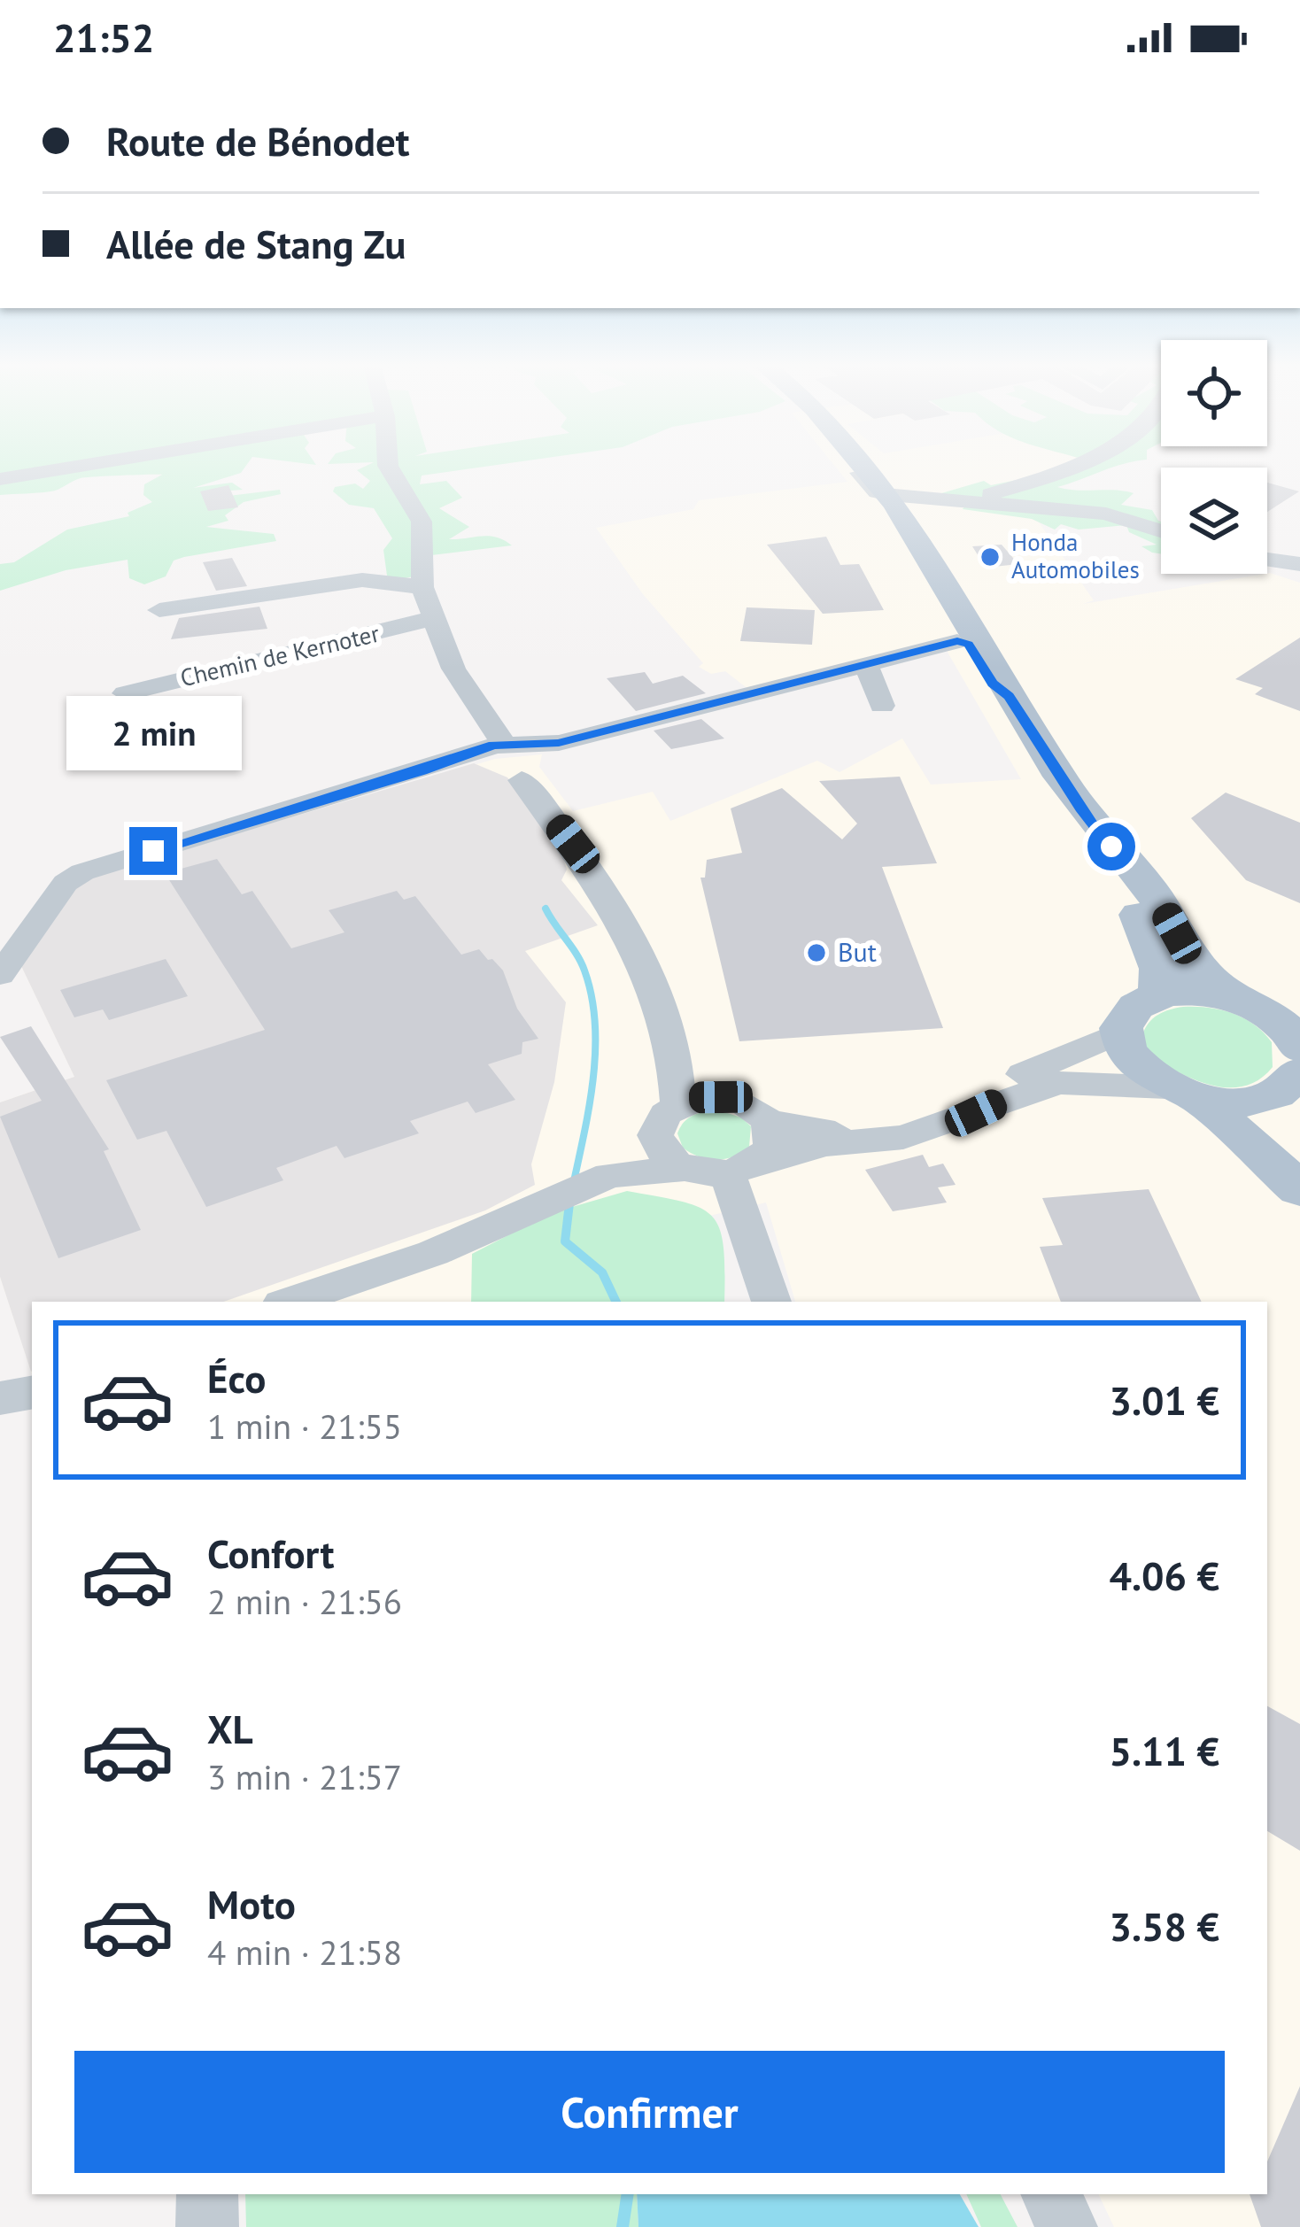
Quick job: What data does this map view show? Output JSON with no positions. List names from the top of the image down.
{
  "streets": {
    "street": ["Chemin de Kernoter"]
  },
  "places": ["Honda Automobiles", "But"],
  "page": {
    "status": "21:52",
    "banner": ["Route de Bénodet", "Allée de Stang Zu"],
    "bubble": "2 min",
    "list": [
      {
        "name": "Éco",
        "note": "1 min · 21:55",
        "value": "3.01 €"
      },
      {
        "name": "Confort",
        "note": "2 min · 21:56",
        "value": "4.06 €"
      },
      {
        "name": "XL",
        "note": "3 min · 21:57",
        "value": "5.11 €"
      },
      {
        "name": "Moto",
        "note": "4 min · 21:58",
        "value": "3.58 €"
      }
    ],
    "buttons": "Confirmer"
  }
}
